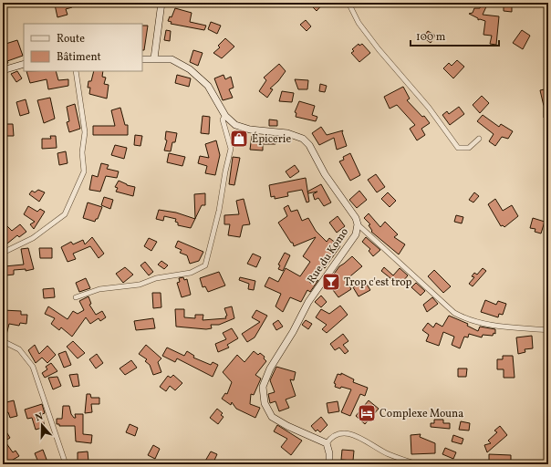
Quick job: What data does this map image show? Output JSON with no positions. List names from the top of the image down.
{
  "streets": {
    "street": ["Rue du Komo"]
  },
  "places": {
    "shop": ["Épicerie"],
    "bar": ["Trop c'est trop"],
    "hotel": ["Complexe Mouna"]
  },
  "legend": ["Route", "Bâtiment"],
  "scale_bar": "100 m",
  "north": "top"
}
